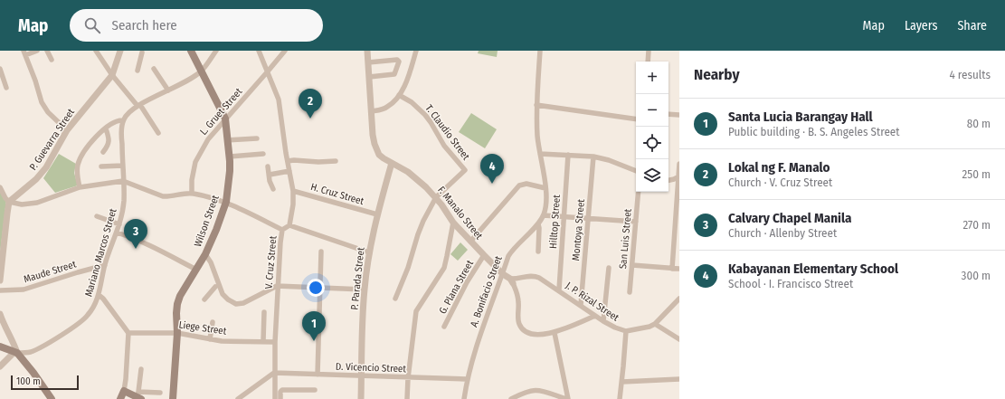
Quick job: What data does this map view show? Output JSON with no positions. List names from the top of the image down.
{
  "streets": {
    "main road": ["Wilson Street"],
    "street": [
      "L. Gruet Street",
      "T. Claudio Street",
      "P. Guevarra Street",
      "H. Cruz Street",
      "F. Manalo Street",
      "Hilltop Street",
      "Montoya Street",
      "San Luis Street",
      "Mariano Marcos Street",
      "V. Cruz Street",
      "Maude Street",
      "P. Parada Street",
      "G. Plana Street",
      "A. Bonifacio Street",
      "J. P. Rizal Street",
      "Liege Street",
      "D. Vicencio Street"
    ]
  },
  "crossings": [
    ["L. Gruet Street", "Wilson Street"],
    ["T. Claudio Street", "F. Manalo Street"],
    ["H. Cruz Street", "P. Parada Street"],
    ["F. Manalo Street", "P. Parada Street"],
    ["F. Manalo Street", "G. Plana Street"],
    ["F. Manalo Street", "A. Bonifacio Street"],
    ["F. Manalo Street", "J. P. Rizal Street"],
    ["Wilson Street", "Liege Street"],
    ["Hilltop Street", "J. P. Rizal Street"],
    ["Montoya Street", "J. P. Rizal Street"],
    ["Mariano Marcos Street", "Maude Street"],
    ["V. Cruz Street", "Liege Street"],
    ["V. Cruz Street", "D. Vicencio Street"],
    ["P. Parada Street", "D. Vicencio Street"],
    ["A. Bonifacio Street", "D. Vicencio Street"]
  ],
  "scale_bar": "100 m",
  "page": {
    "header": "Map",
    "search": "Search here",
    "nav": ["Map", "Layers", "Share"],
    "heading": ["Nearby", "4 results"],
    "map_buttons": ["+", "−"],
    "pins": [
      "2",
      "4",
      "3",
      "1"
    ],
    "list": [
      {
        "mark": "1",
        "name": "Santa Lucia Barangay Hall",
        "note": "Public building · B. S. Angeles Street",
        "value": "80 m"
      },
      {
        "mark": "2",
        "name": "Lokal ng F. Manalo",
        "note": "Church · V. Cruz Street",
        "value": "250 m"
      },
      {
        "mark": "3",
        "name": "Calvary Chapel Manila",
        "note": "Church · Allenby Street",
        "value": "270 m"
      },
      {
        "mark": "4",
        "name": "Kabayanan Elementary School",
        "note": "School · I. Francisco Street",
        "value": "300 m"
      }
    ],
    "scale": "100 m"
  }
}
